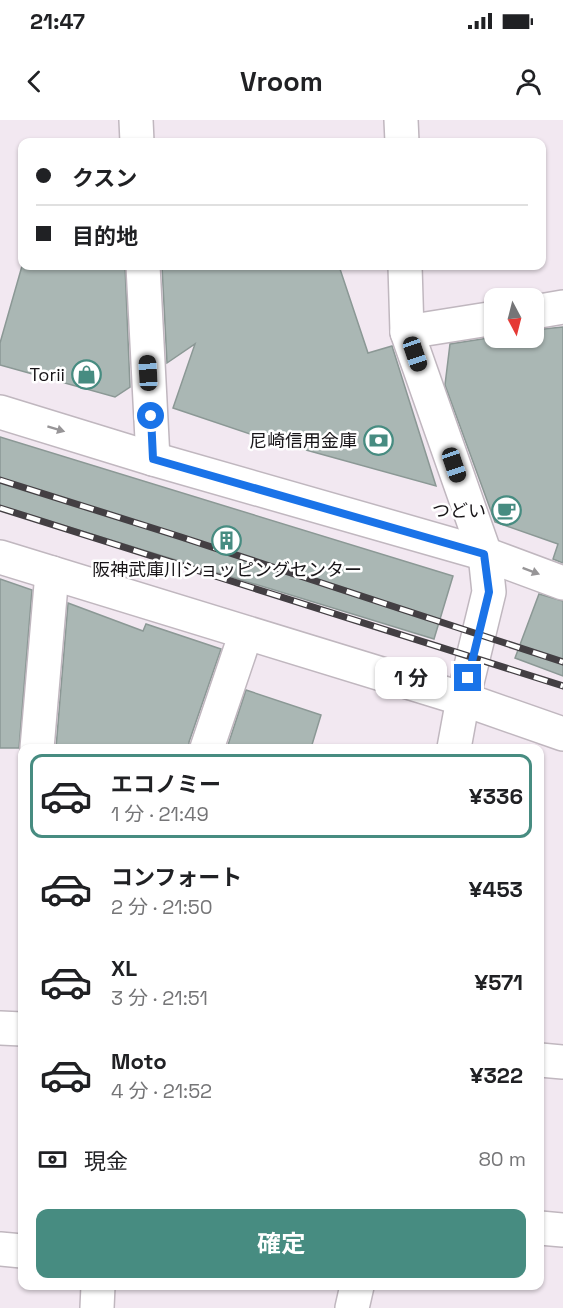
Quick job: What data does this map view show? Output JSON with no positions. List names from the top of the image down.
{
  "places": {
    "shop": ["Torii"],
    "bank": ["尼崎信用金庫"],
    "cafe": ["つどい"],
    "building": ["阪神武庫川ショッピングセンター"]
  },
  "north": "bottom",
  "page": {
    "status": "21:47",
    "header": "Vroom",
    "banner": ["クスン", "目的地"],
    "bubble": "1 分",
    "list": [
      {
        "name": "エコノミー",
        "note": "1 分 · 21:49",
        "value": "¥336"
      },
      {
        "name": "コンフォート",
        "note": "2 分 · 21:50",
        "value": "¥453"
      },
      {
        "name": "XL",
        "note": "3 分 · 21:51",
        "value": "¥571"
      },
      {
        "name": "Moto",
        "note": "4 分 · 21:52",
        "value": "¥322"
      }
    ],
    "pay": ["現金", "80 m"],
    "buttons": "確定"
  }
}
